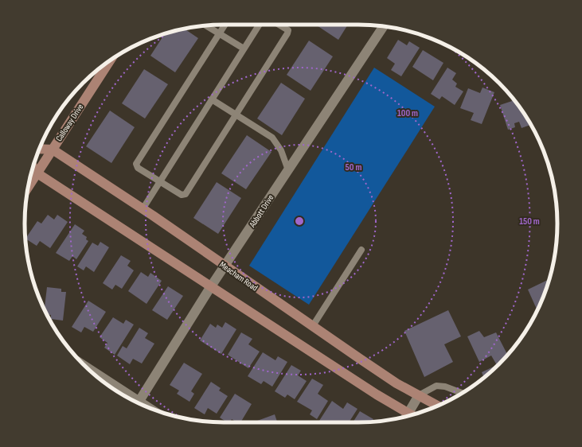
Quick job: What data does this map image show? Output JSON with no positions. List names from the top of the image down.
{
  "streets": {
    "street": ["Calloway Drive", "Abbott Drive", "Meacham Road"]
  },
  "crossings": [
    ["Calloway Drive", "Meacham Road"],
    ["Abbott Drive", "Meacham Road"]
  ],
  "rings": ["100 m", "50 m", "150 m"]
}
